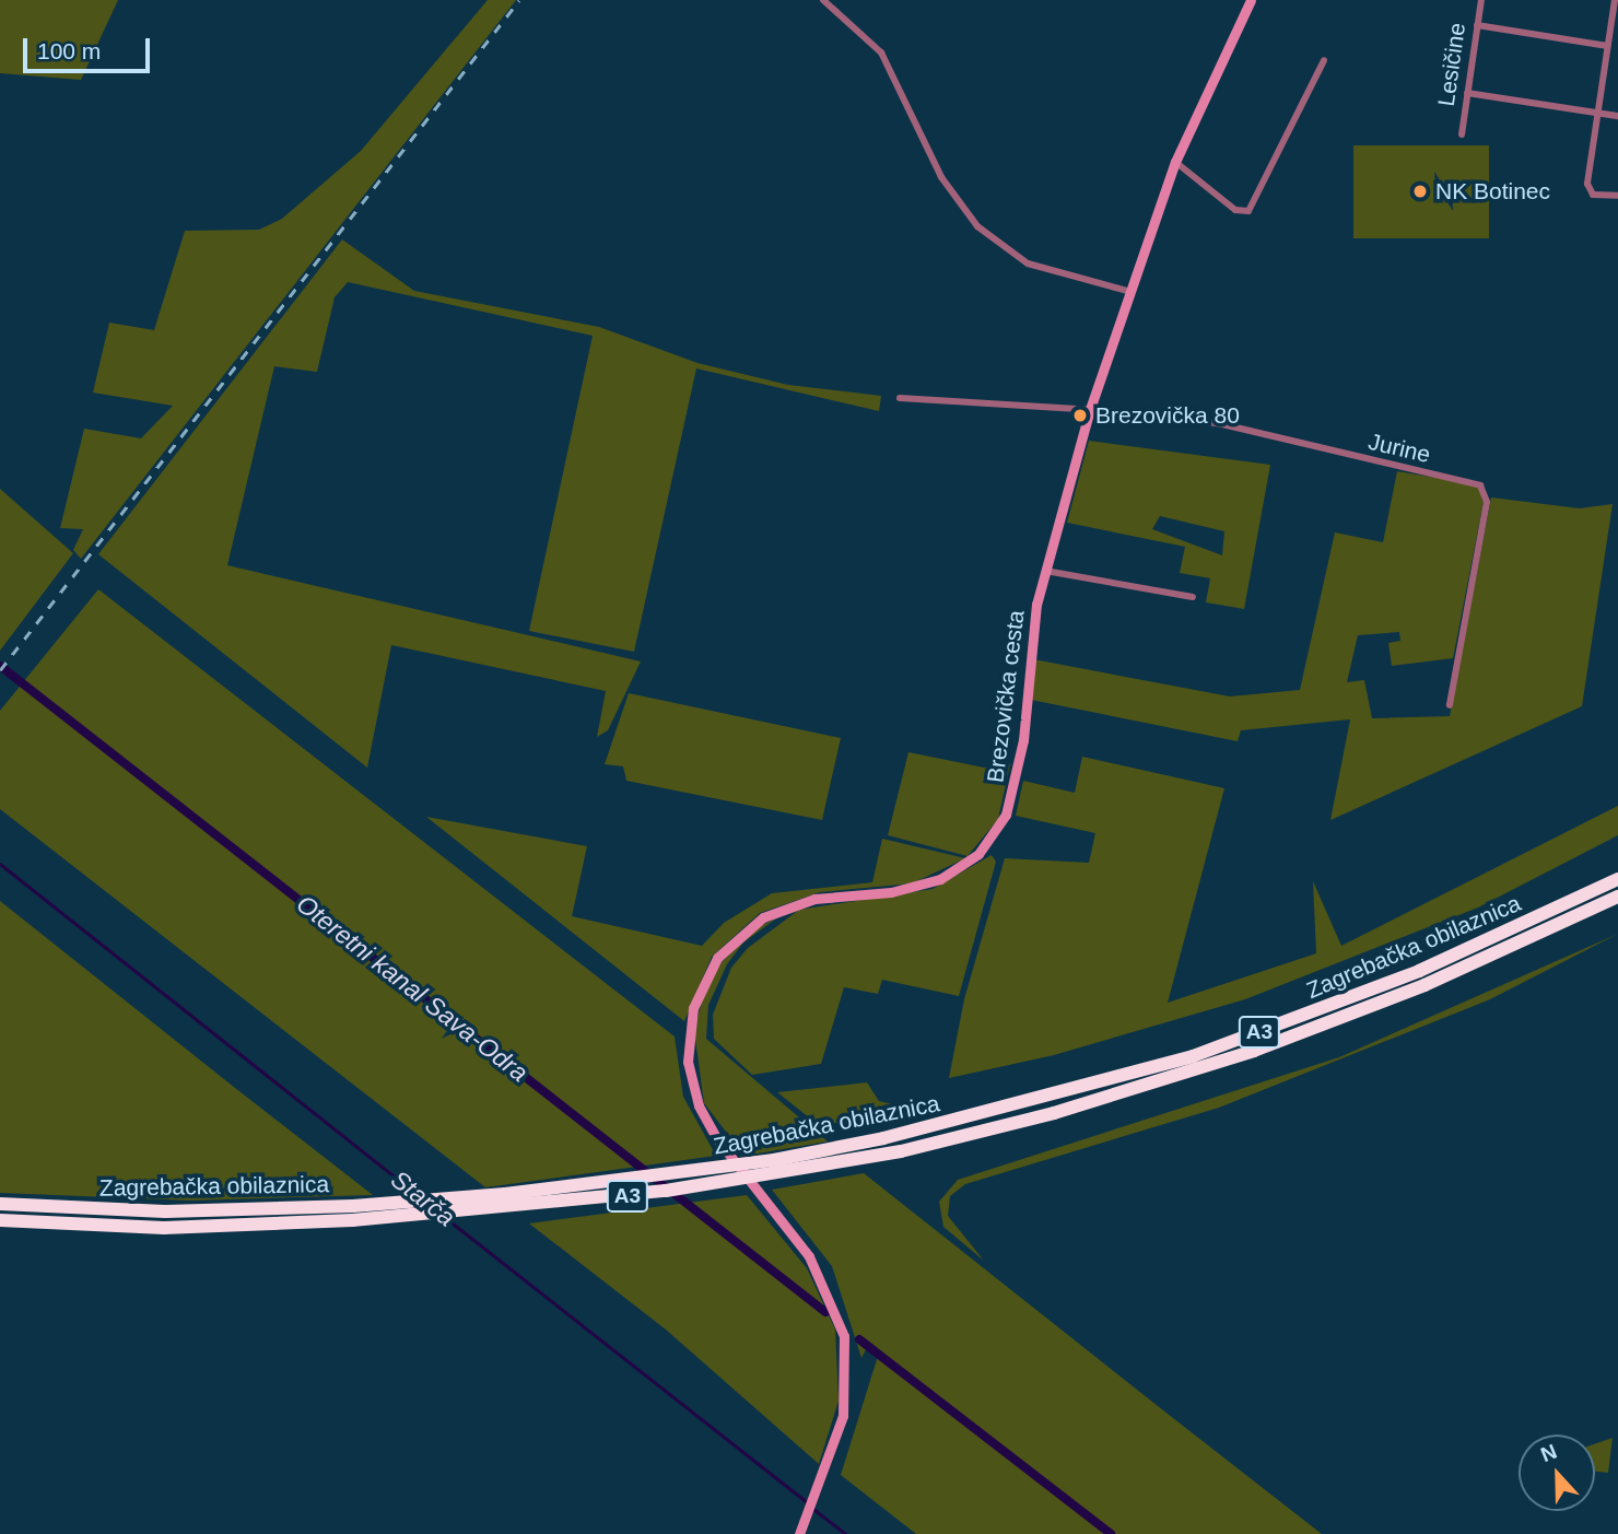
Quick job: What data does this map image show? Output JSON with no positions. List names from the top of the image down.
{
  "streets": {
    "highway": ["Zagrebačka obilaznica", "A3"],
    "main road": ["Brezovička cesta"],
    "street": ["Lesičine", "Jurine"]
  },
  "crossings": [
    ["Jurine", "Brezovička cesta"]
  ],
  "water": ["Oteretni kanal Sava-Odra", "Starča"],
  "places": ["NK Botinec", "Brezovička 80"],
  "scale_bar": "100 m",
  "north": "top"
}
